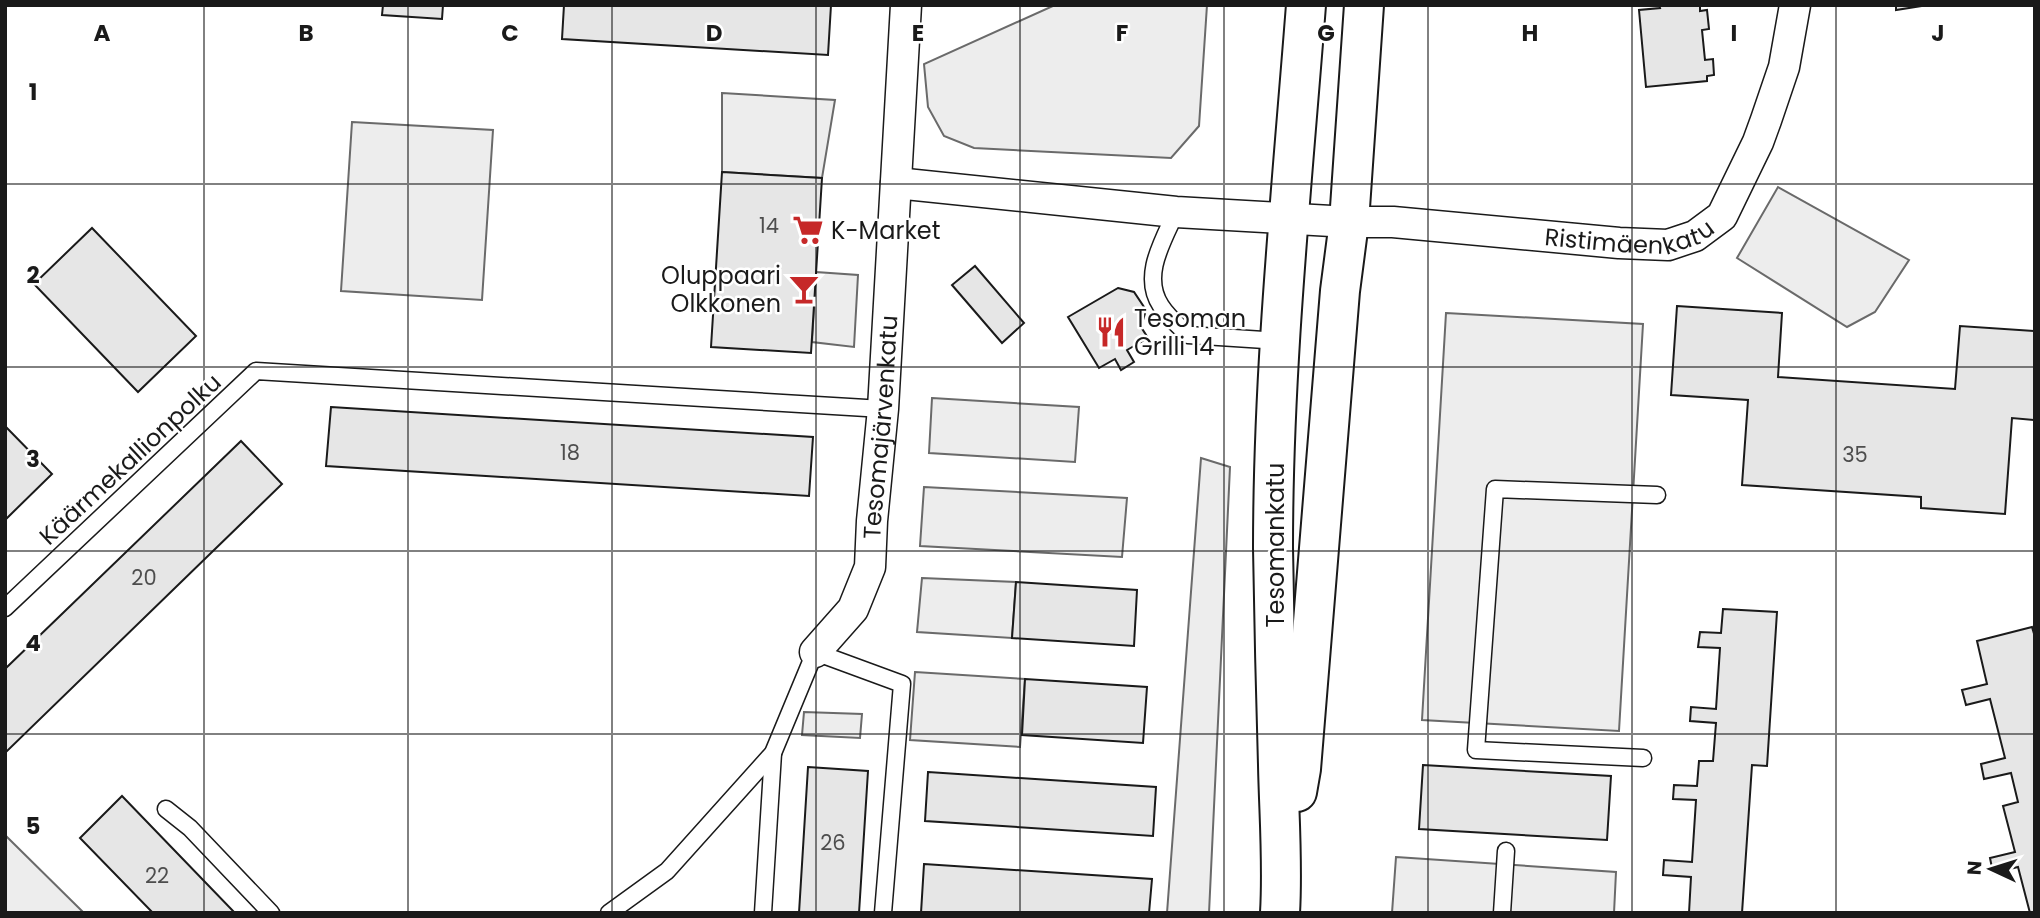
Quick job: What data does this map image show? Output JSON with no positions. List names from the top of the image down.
{
  "streets": {
    "main road": ["Tesomankatu"],
    "street": ["Ristimäenkatu", "Tesomajärvenkatu"],
    "lane": ["Käärmekallionpolku"]
  },
  "crossings": [
    ["Ristimäenkatu", "Tesomankatu"],
    ["Tesomajärvenkatu", "Käärmekallionpolku"]
  ],
  "places": {
    "supermarket": ["K-Market"],
    "bar": ["Oluppaari Olkkonen"],
    "restaurant": ["Tesoman Grilli 14"]
  },
  "house_numbers": [
    "14",
    "18",
    "35",
    "20",
    "26",
    "22"
  ],
  "north": "left",
  "grid": {
    "columns": [
      "A",
      "B",
      "C",
      "D",
      "E",
      "F",
      "G",
      "H",
      "I",
      "J"
    ],
    "rows": [
      "1",
      "2",
      "3",
      "4",
      "5"
    ]
  }
}
